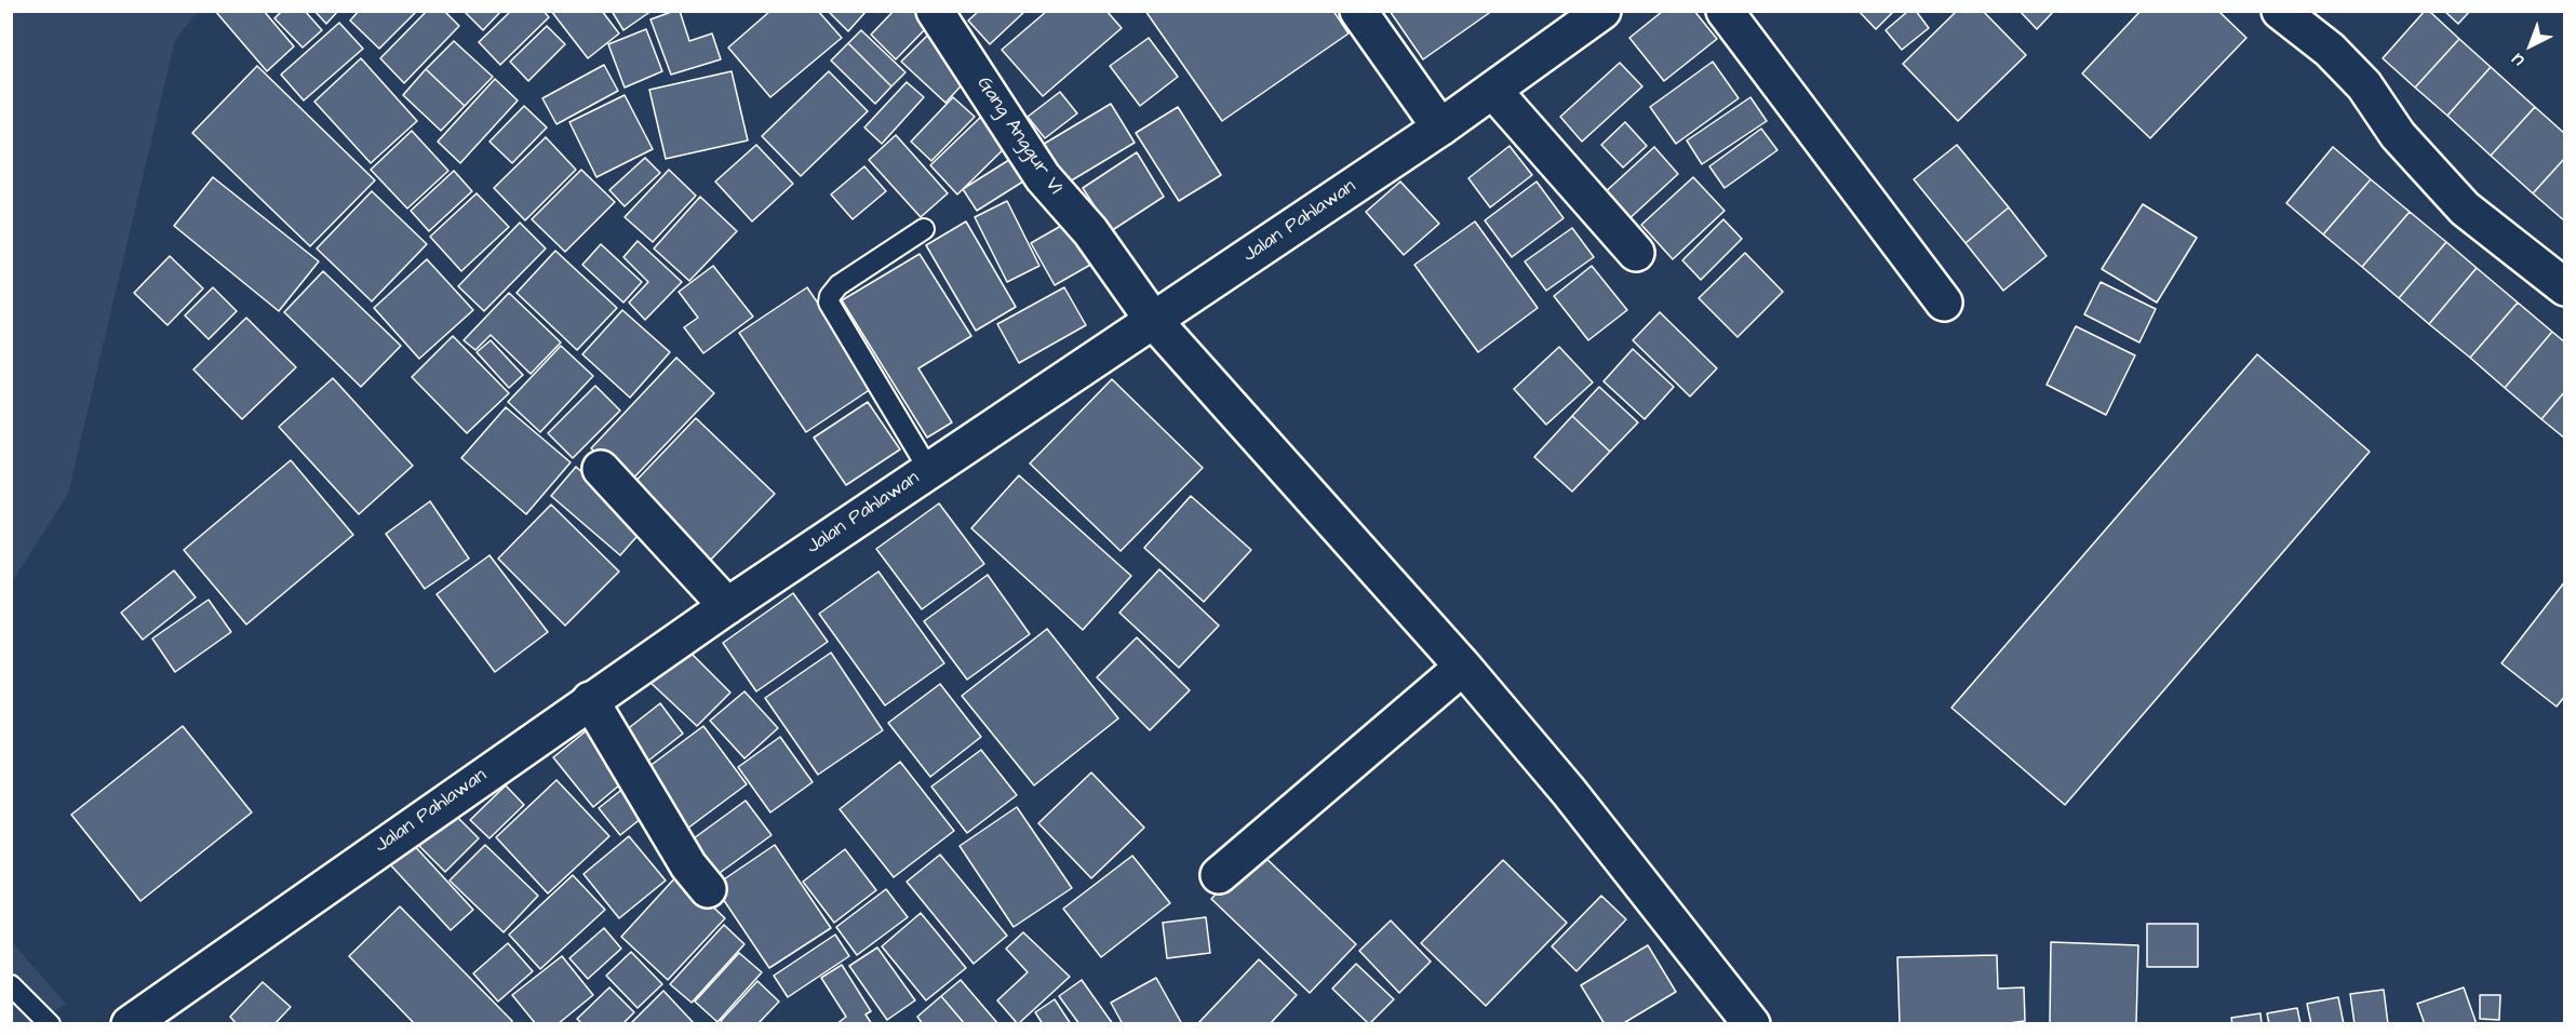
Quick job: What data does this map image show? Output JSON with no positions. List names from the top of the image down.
{
  "streets": {
    "street": ["Gang Anggur VI", "Jalan Pahlawan"]
  },
  "crossings": [
    ["Gang Anggur VI", "Jalan Pahlawan"]
  ],
  "north": "bottom left"
}
